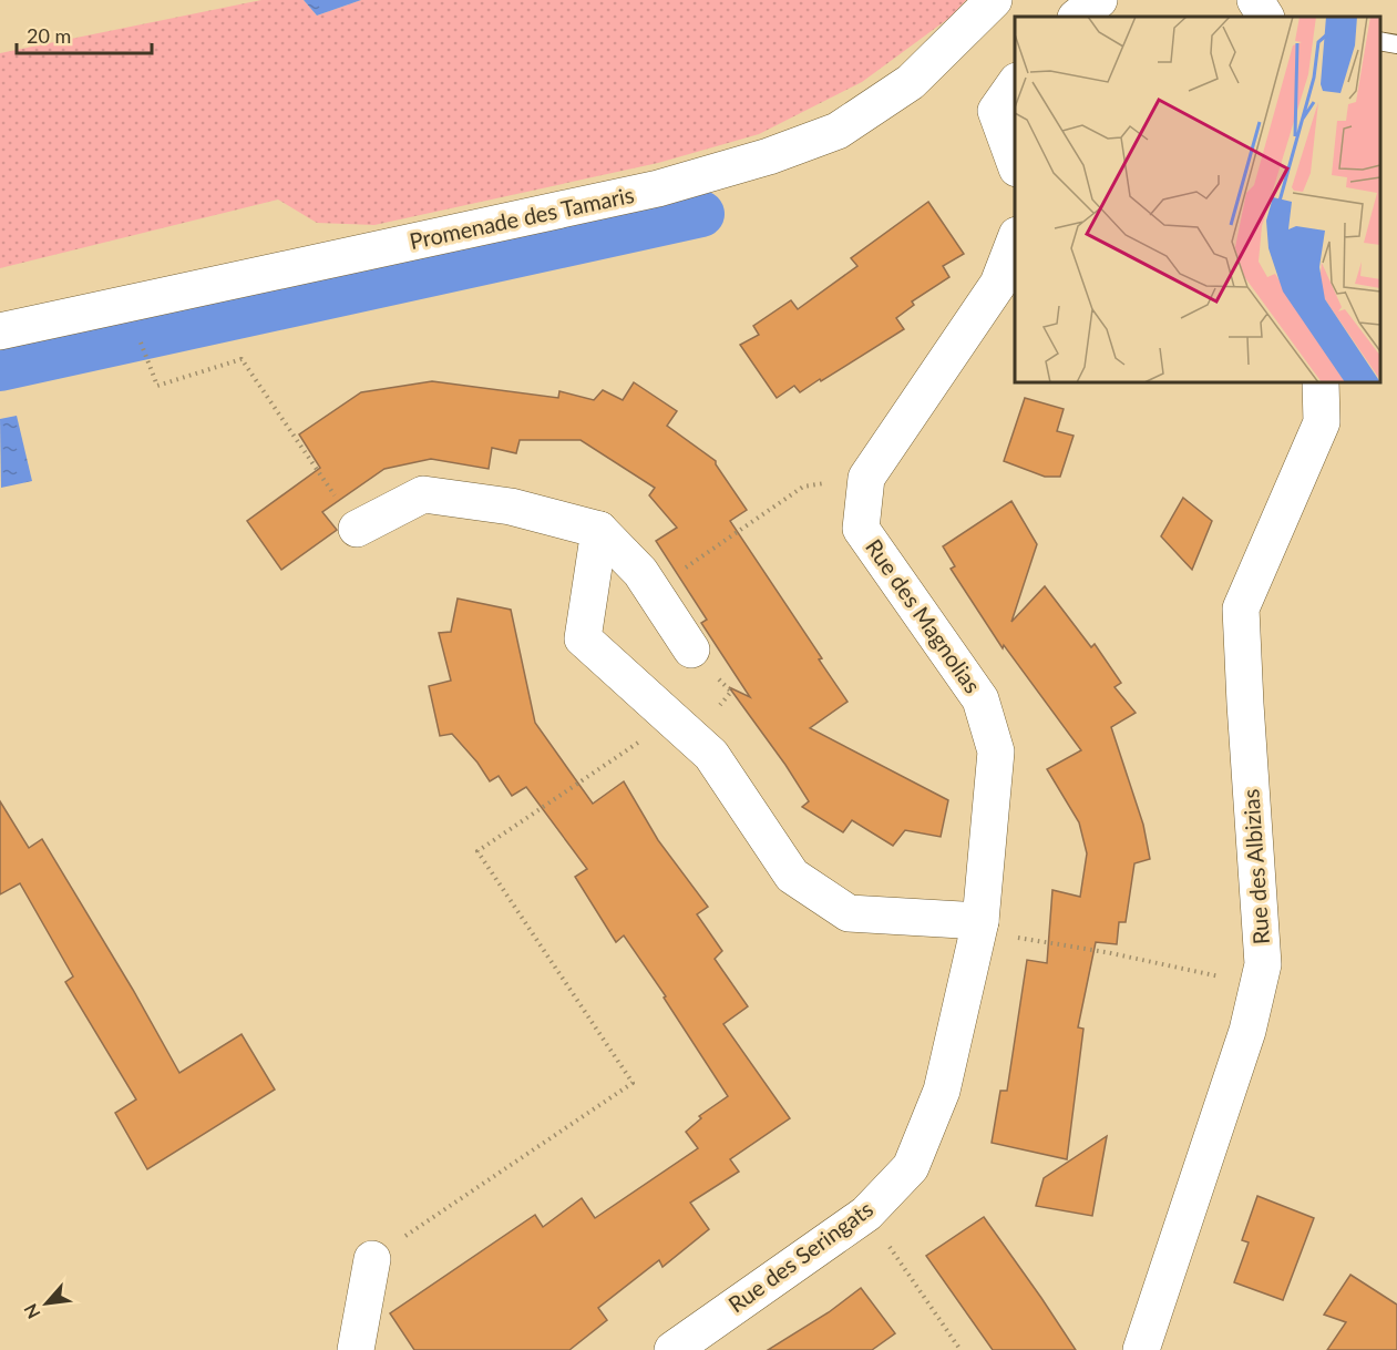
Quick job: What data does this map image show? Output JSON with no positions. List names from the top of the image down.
{
  "streets": {
    "street": [
      "Promenade des Tamaris",
      "Rue des Magnolias",
      "Rue des Albizias",
      "Rue des Seringats"
    ]
  },
  "crossings": [
    ["Rue des Magnolias", "Rue des Seringats"]
  ],
  "scale_bar": "20 m",
  "north": "bottom left"
}
